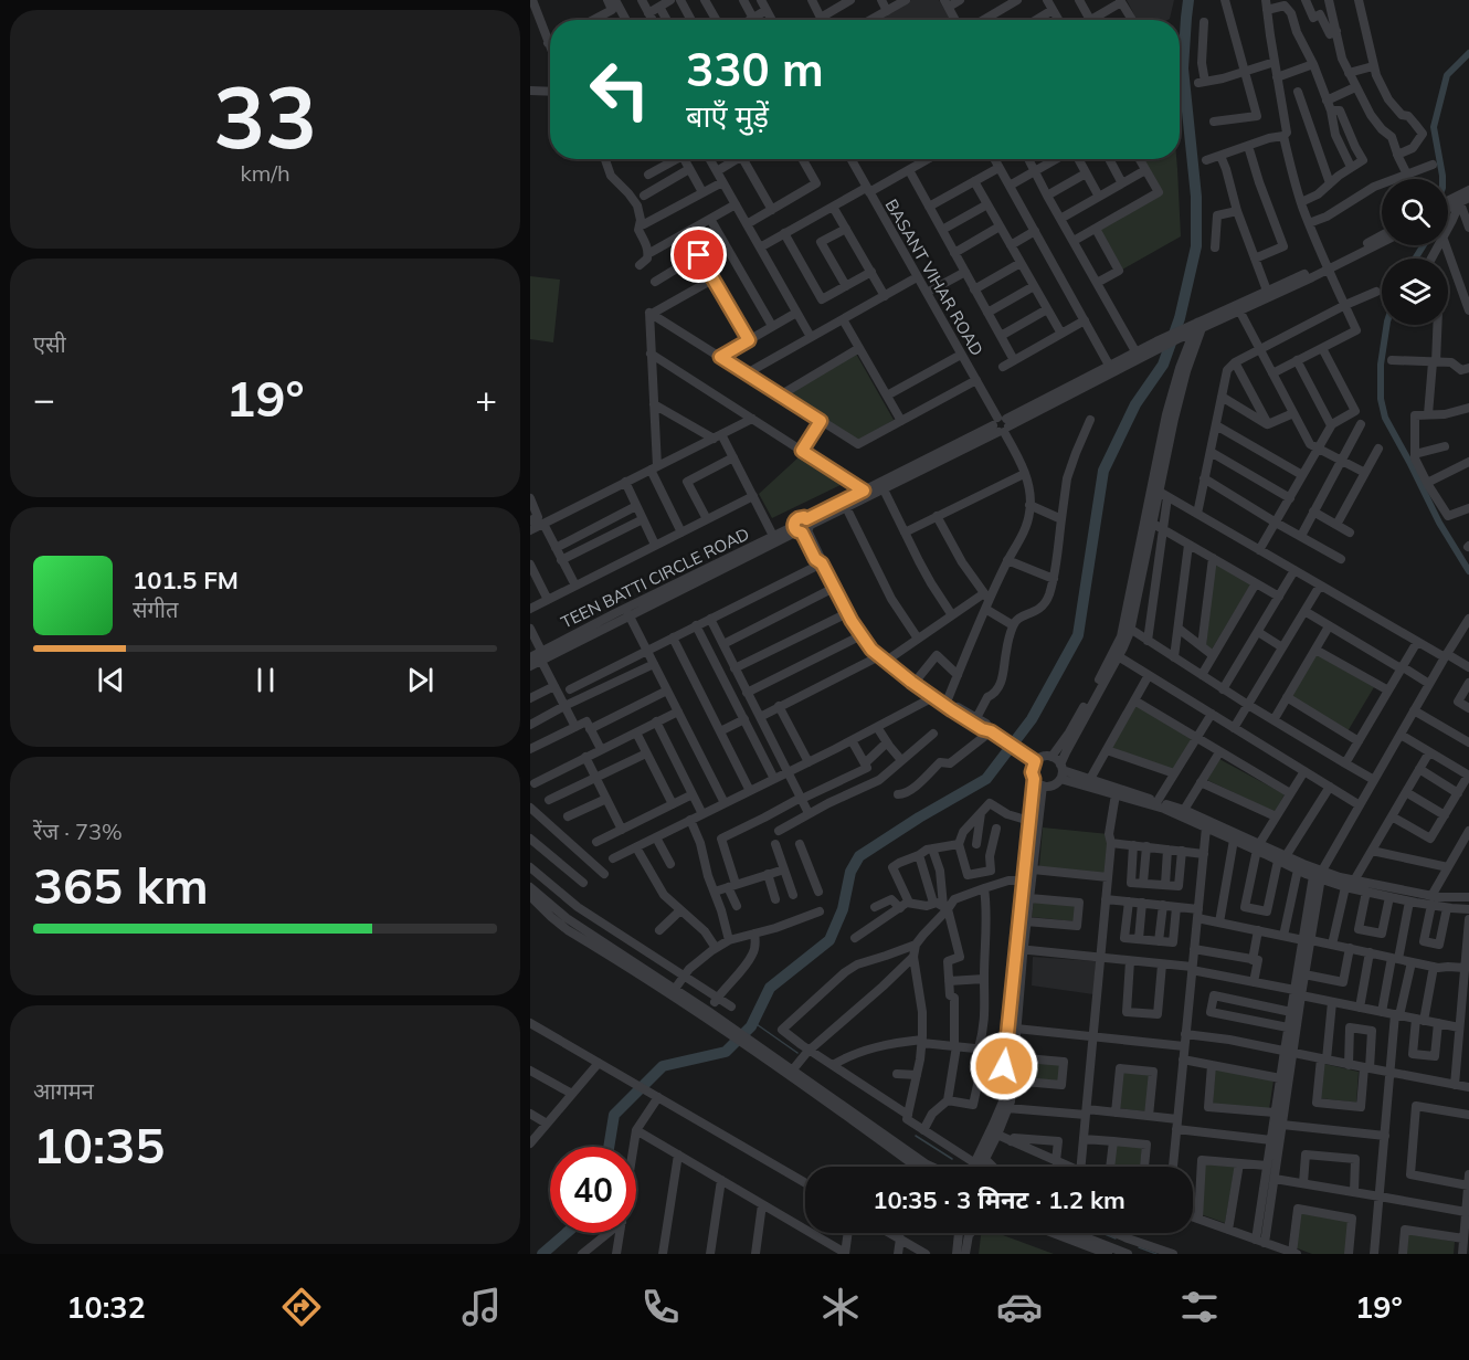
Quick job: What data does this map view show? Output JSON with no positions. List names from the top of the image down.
{
  "streets": {
    "street": ["BASANT VIHAR ROAD", "TEEN BATTI CIRCLE ROAD"]
  },
  "page": {
    "tile": [
      ["33", "km/h"],
      "एसी",
      ["रेंज · 73%", "365 km"],
      ["आगमन", "10:35"]
    ],
    "turn": ["330 m", "बाएँ मुड़ें"],
    "heat": ["−", "19°", "+"],
    "song": ["101.5 FM", "संगीत"],
    "limit": "40",
    "trip": "10:35 · 3 मिनट · 1.2 km",
    "tabs": ["10:32", "19°"]
  }
}
